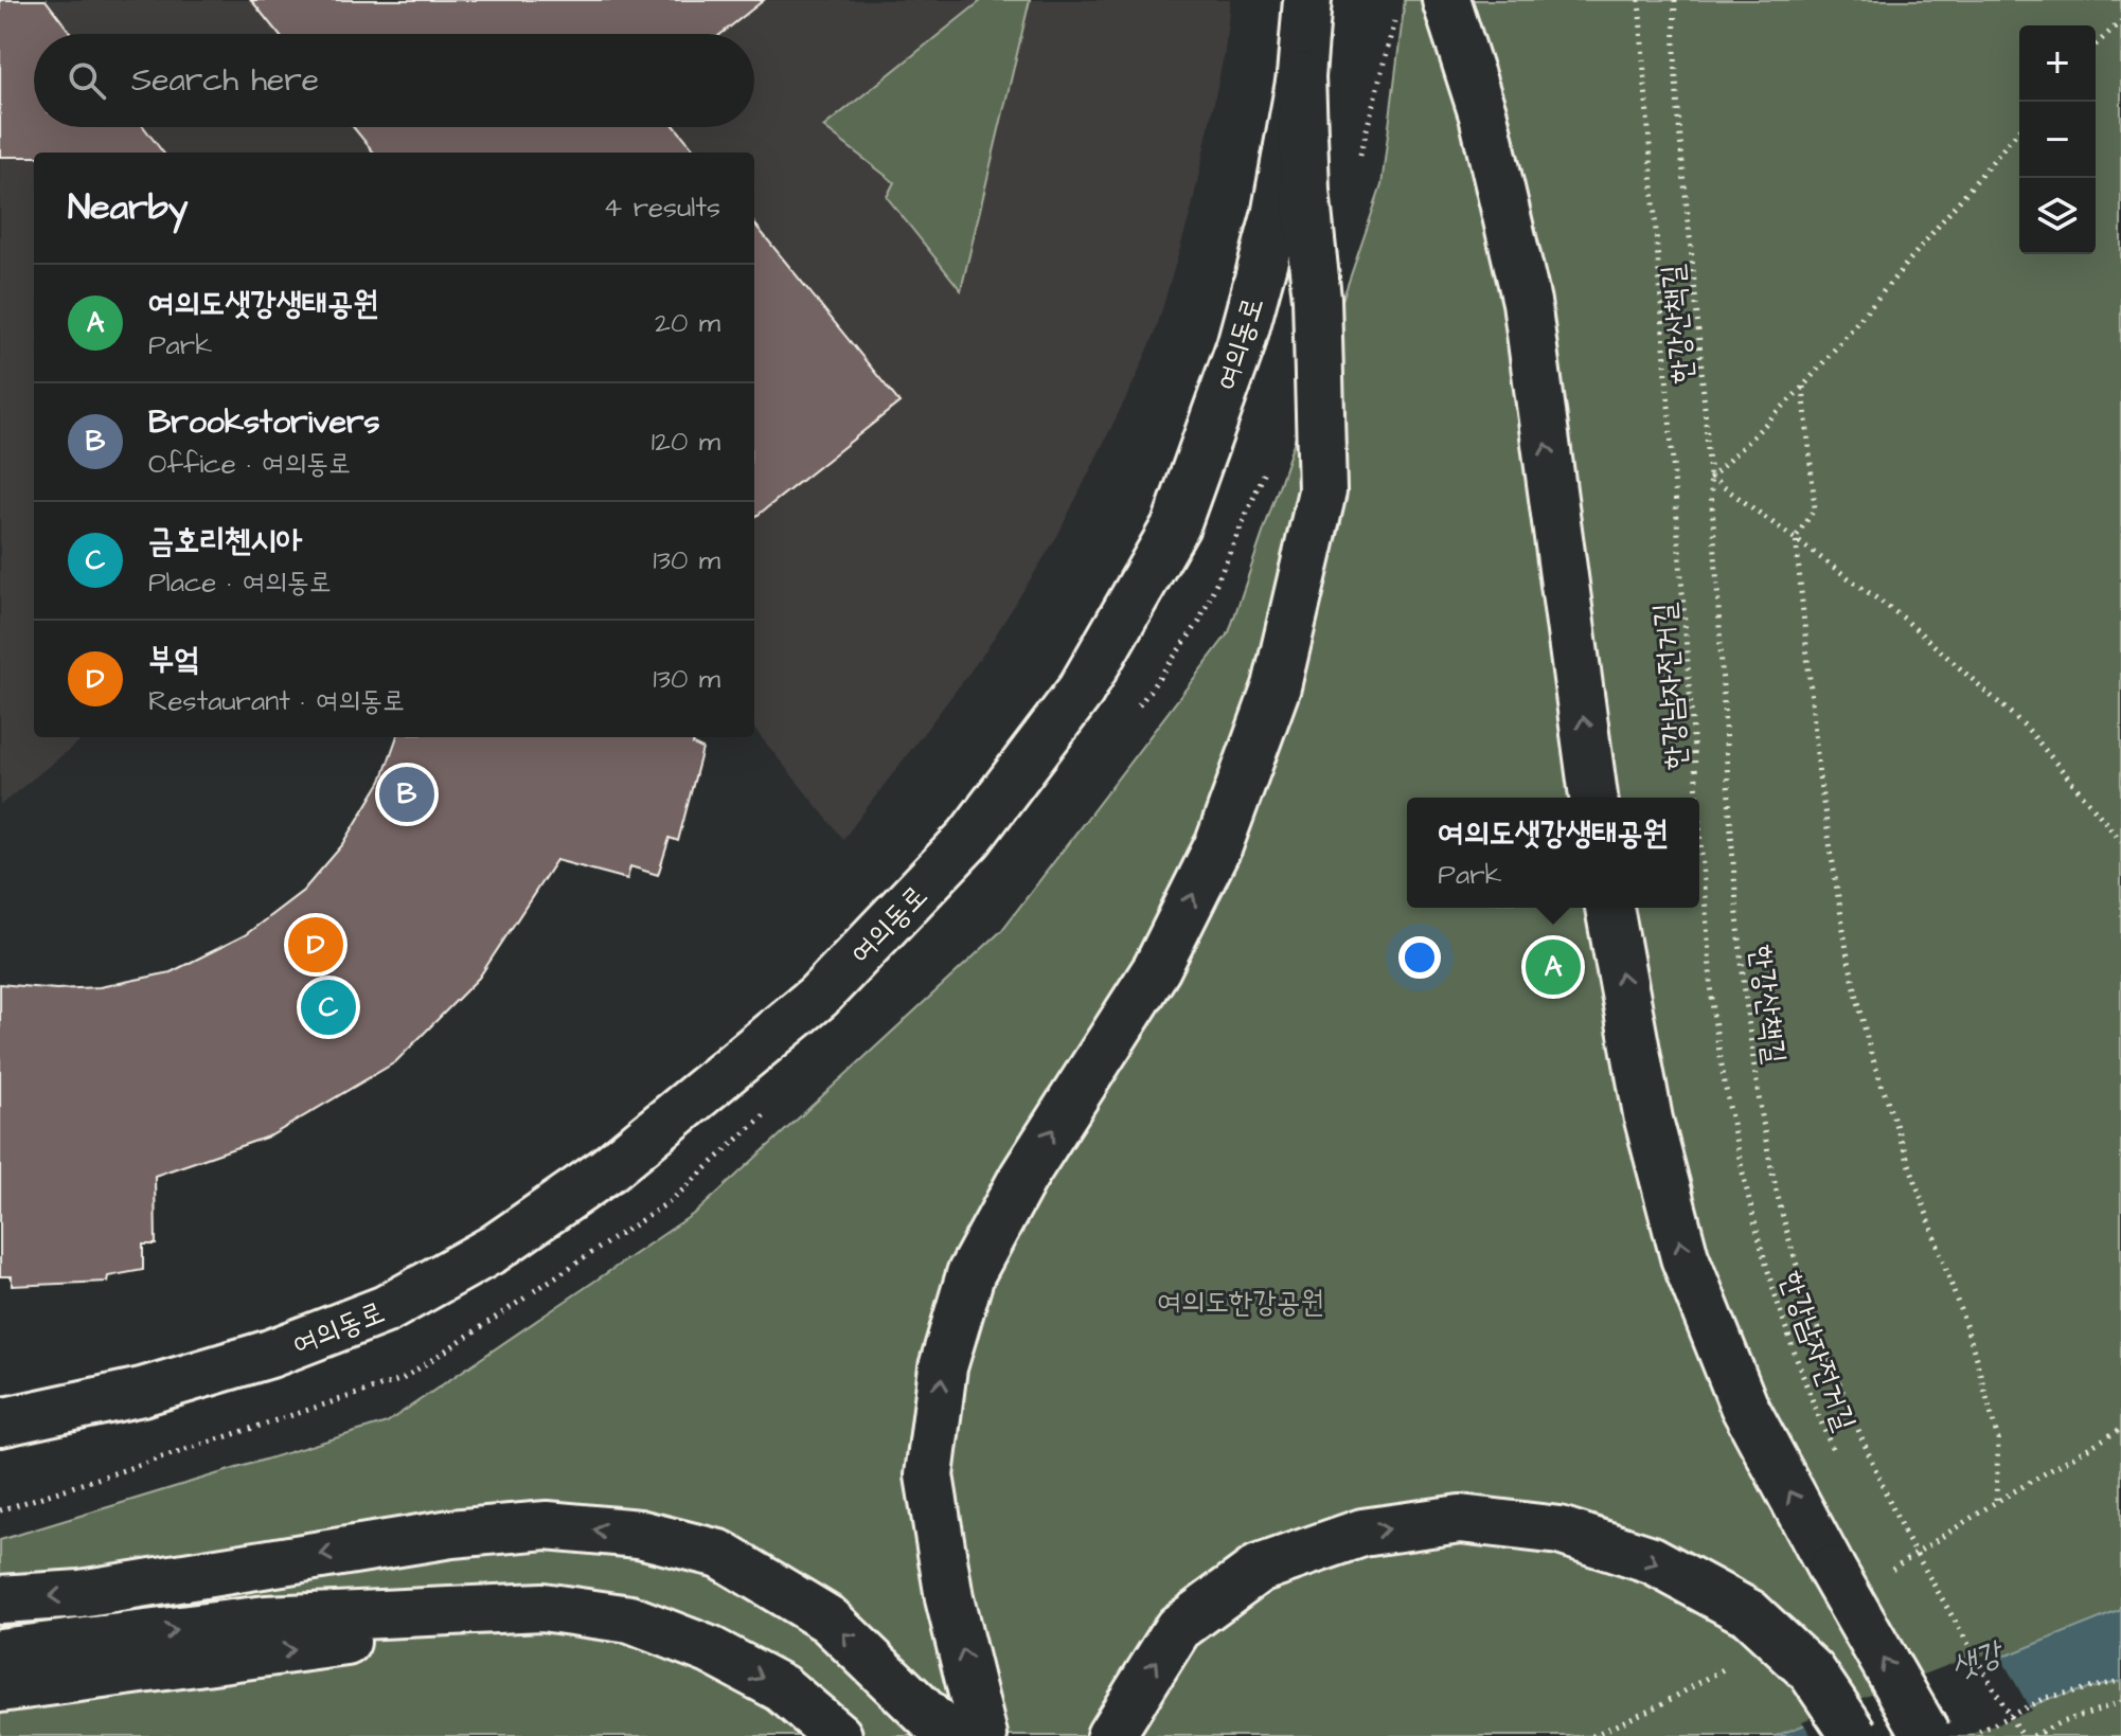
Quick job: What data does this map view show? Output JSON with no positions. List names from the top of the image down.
{
  "streets": {
    "main road": ["여의동로"],
    "path": ["한강산책길", "한강남자전거길"]
  },
  "water": ["샛강"],
  "parks": ["여의도한강공원"],
  "page": {
    "map_buttons": ["+", "−"],
    "search": "Search here",
    "heading": ["Nearby", "4 results"],
    "list": [
      {
        "mark": "A",
        "name": "여의도샛강생태공원",
        "note": "Park",
        "value": "20 m"
      },
      {
        "mark": "B",
        "name": "Brookstorivers",
        "note": "Office · 여의동로",
        "value": "120 m"
      },
      {
        "mark": "C",
        "name": "금호리첸시아",
        "note": "Place · 여의동로",
        "value": "130 m"
      },
      {
        "mark": "D",
        "name": "부엌",
        "note": "Restaurant · 여의동로",
        "value": "130 m"
      }
    ],
    "pins": [
      "B",
      "D",
      "A",
      "C"
    ],
    "popup": ["여의도샛강생태공원", "Park"]
  }
}
